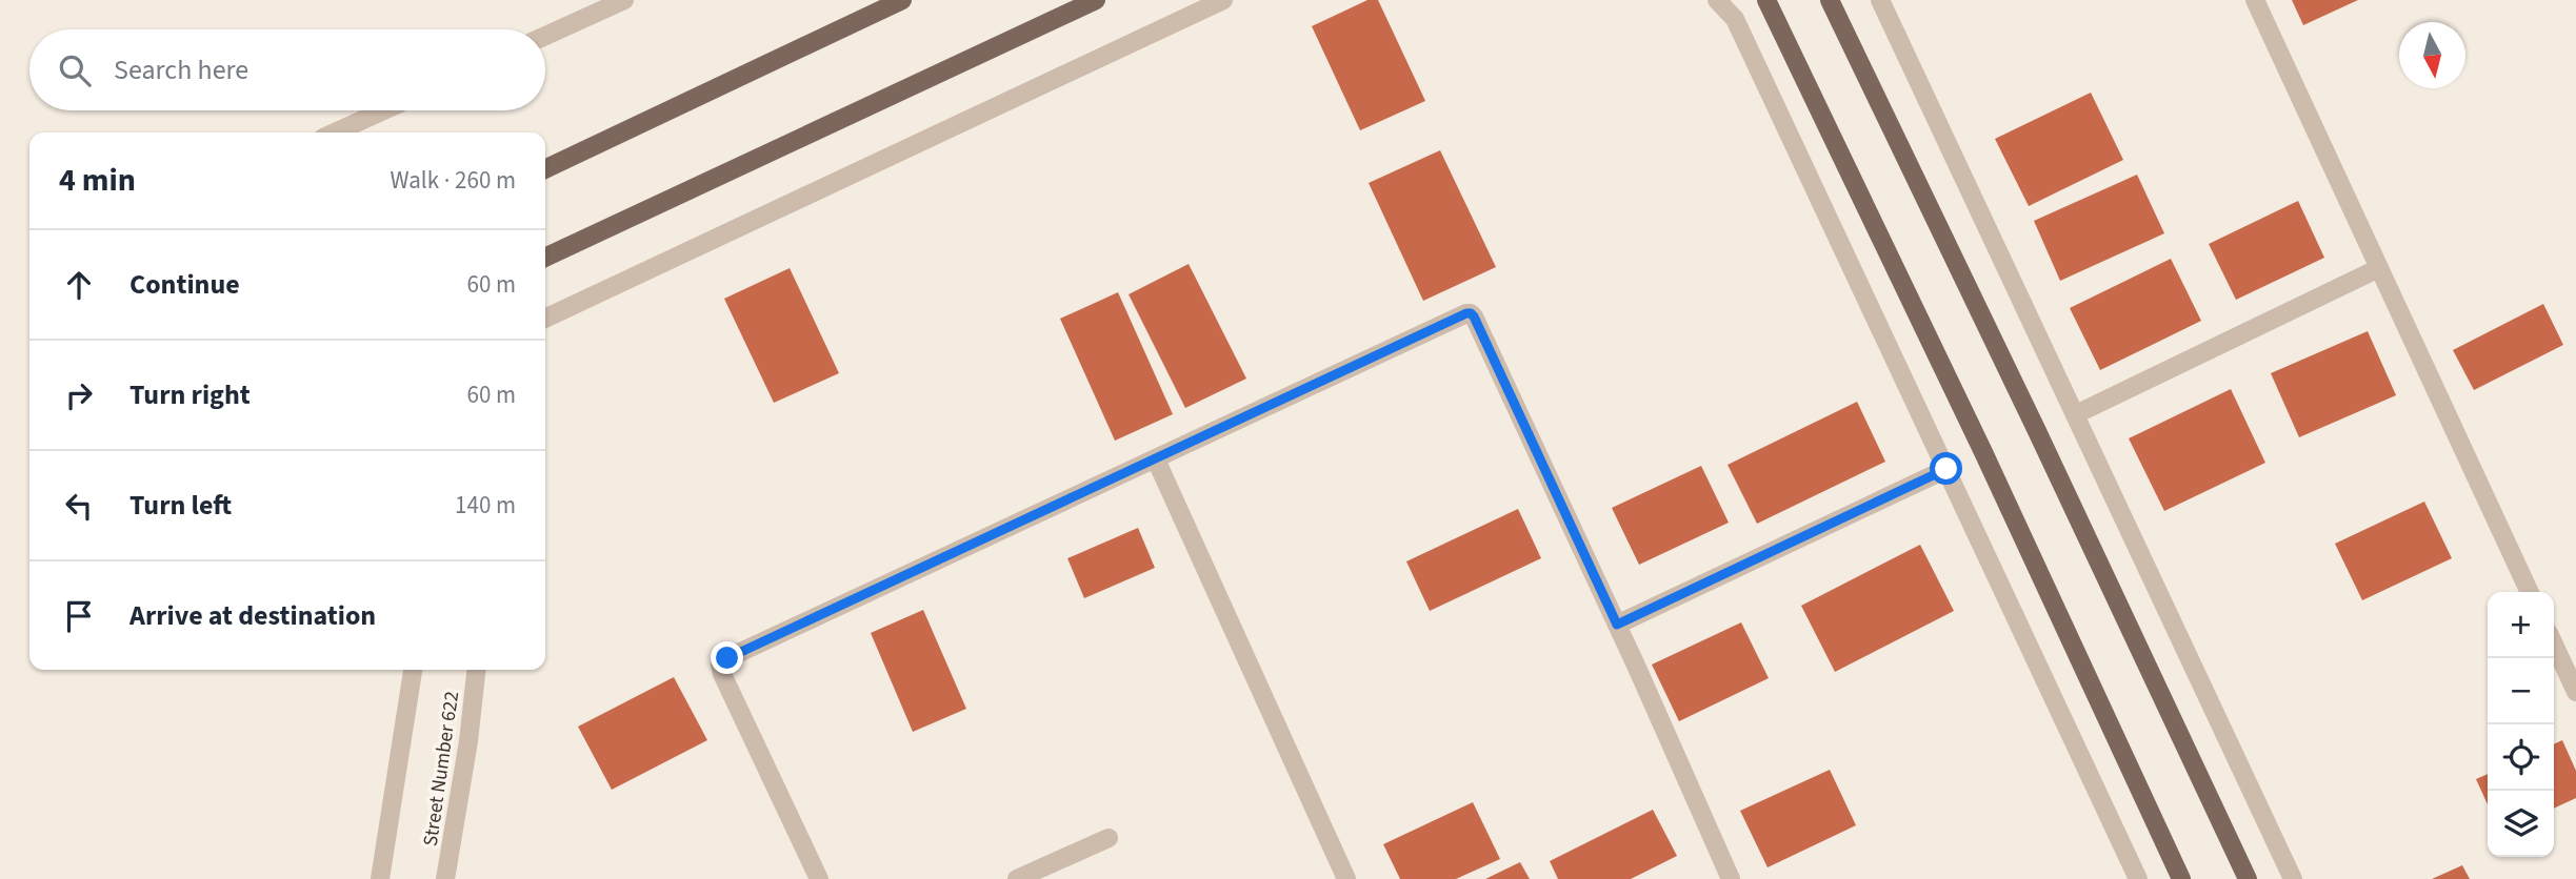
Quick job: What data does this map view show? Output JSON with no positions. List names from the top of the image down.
{
  "streets": {
    "street": ["Street Number 622"]
  },
  "north": "bottom",
  "page": {
    "search": "Search here",
    "heading": ["4 min", "Walk · 260 m"],
    "list": [
      ["Continue", "60 m"],
      ["Turn right", "60 m"],
      ["Turn left", "140 m"],
      "Arrive at destination"
    ],
    "map_buttons": ["+", "−"]
  }
}
